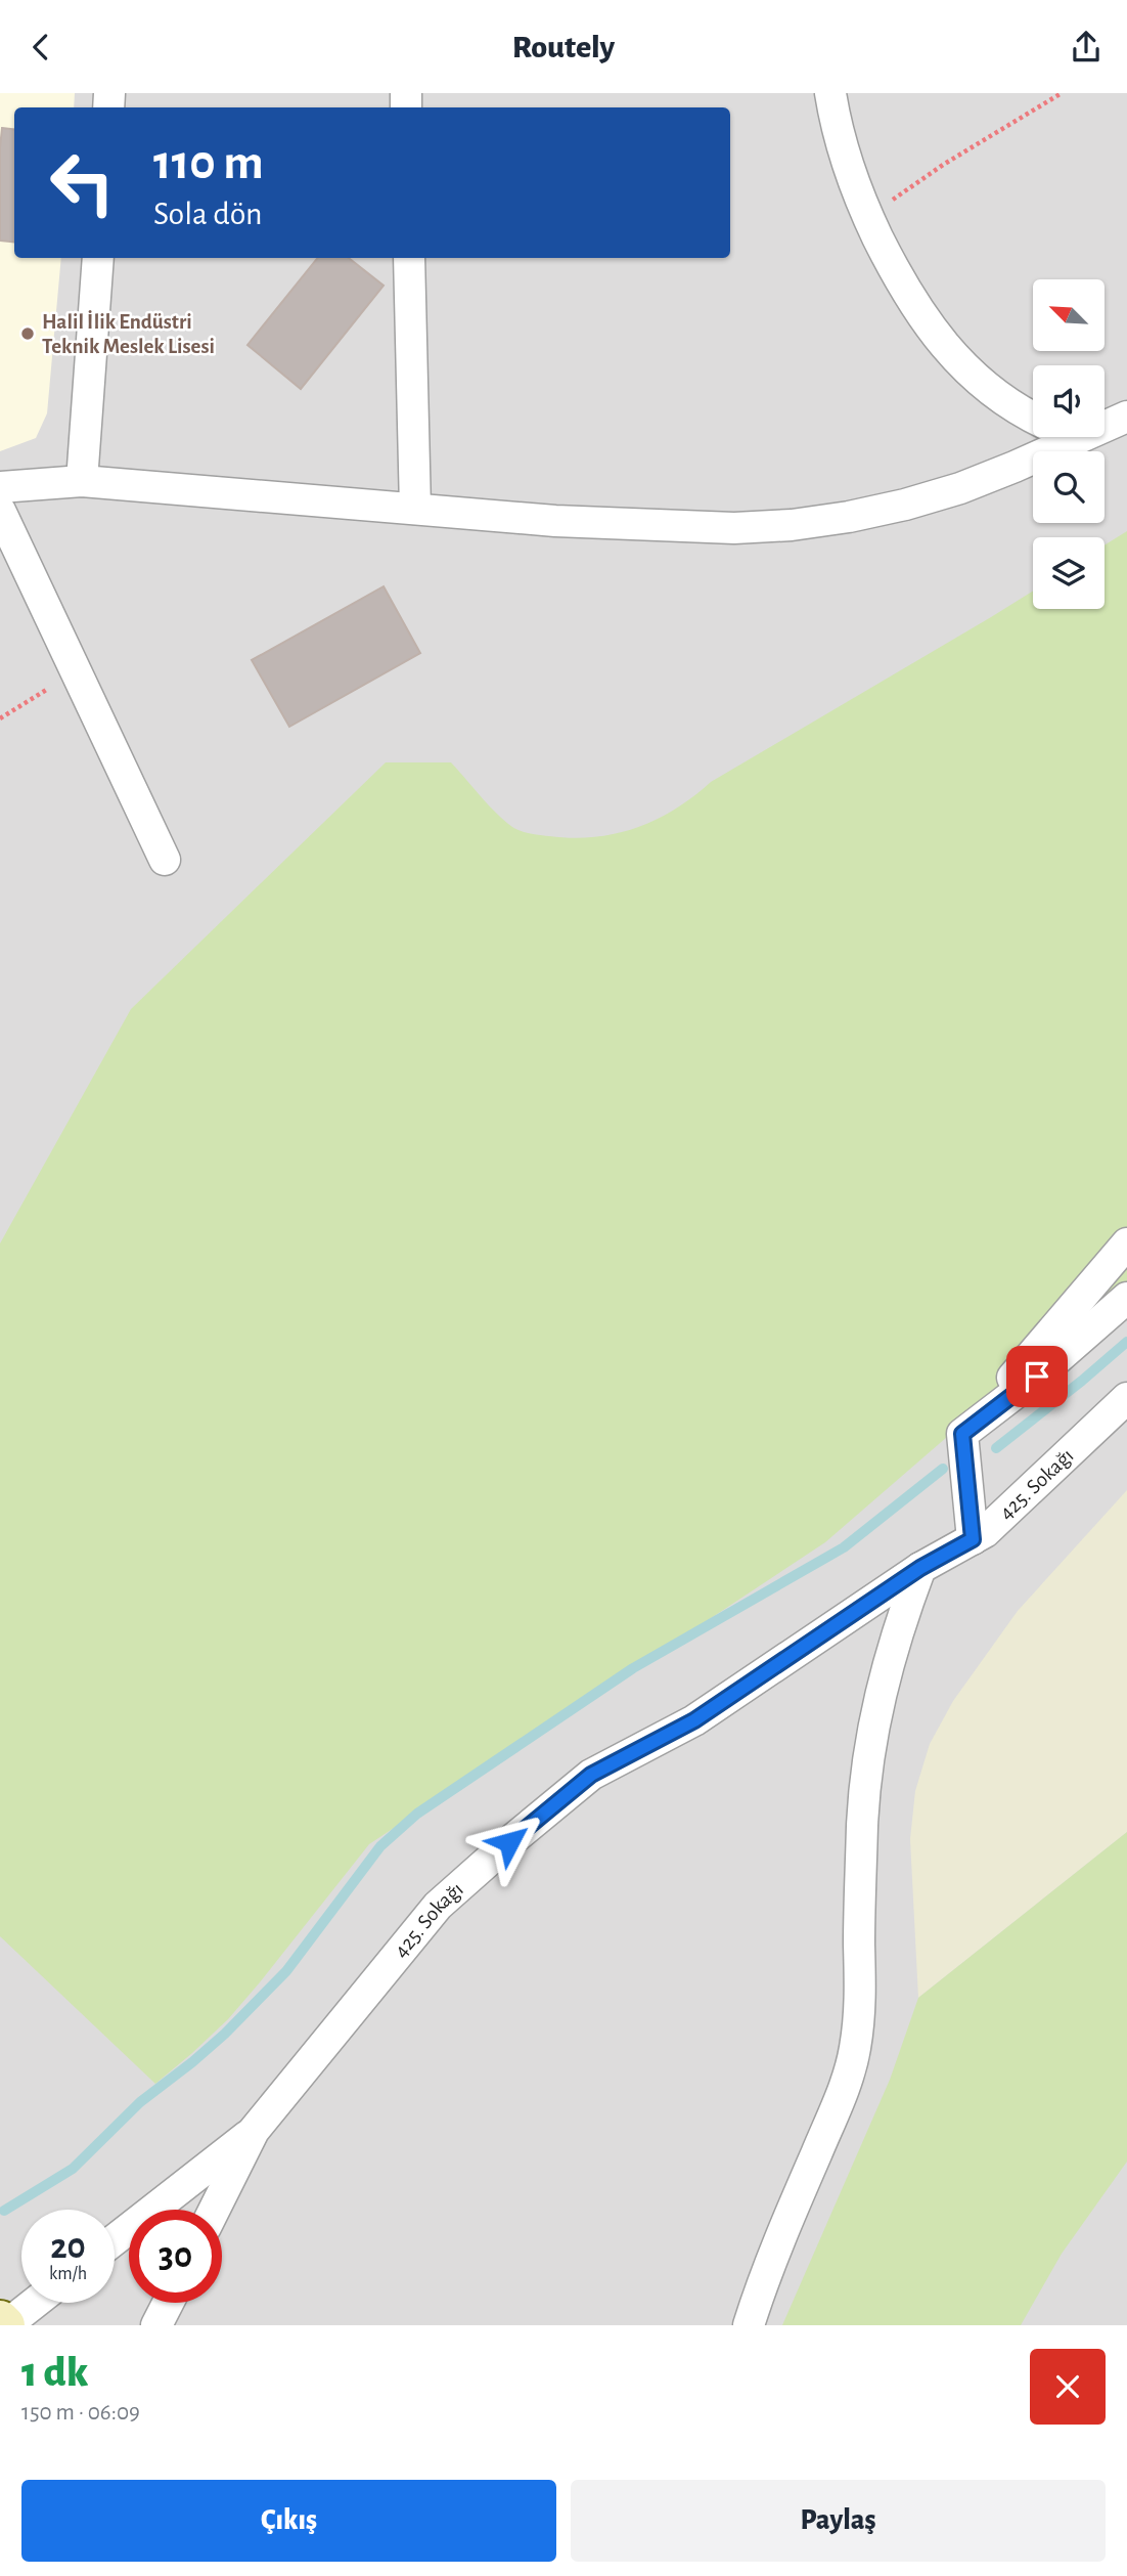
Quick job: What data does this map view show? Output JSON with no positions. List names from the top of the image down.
{
  "streets": {
    "street": ["425. Sokağı"]
  },
  "places": ["Halil İlik Endüstri Teknik Meslek Lisesi"],
  "north": "top left",
  "page": {
    "header": "Routely",
    "turn": ["110 m", "Sola dön"],
    "speed": "20 km/h",
    "limit": "30",
    "heading": ["1 dk", "150 m · 06:09"],
    "buttons": ["Çıkış", "Paylaş"]
  }
}
